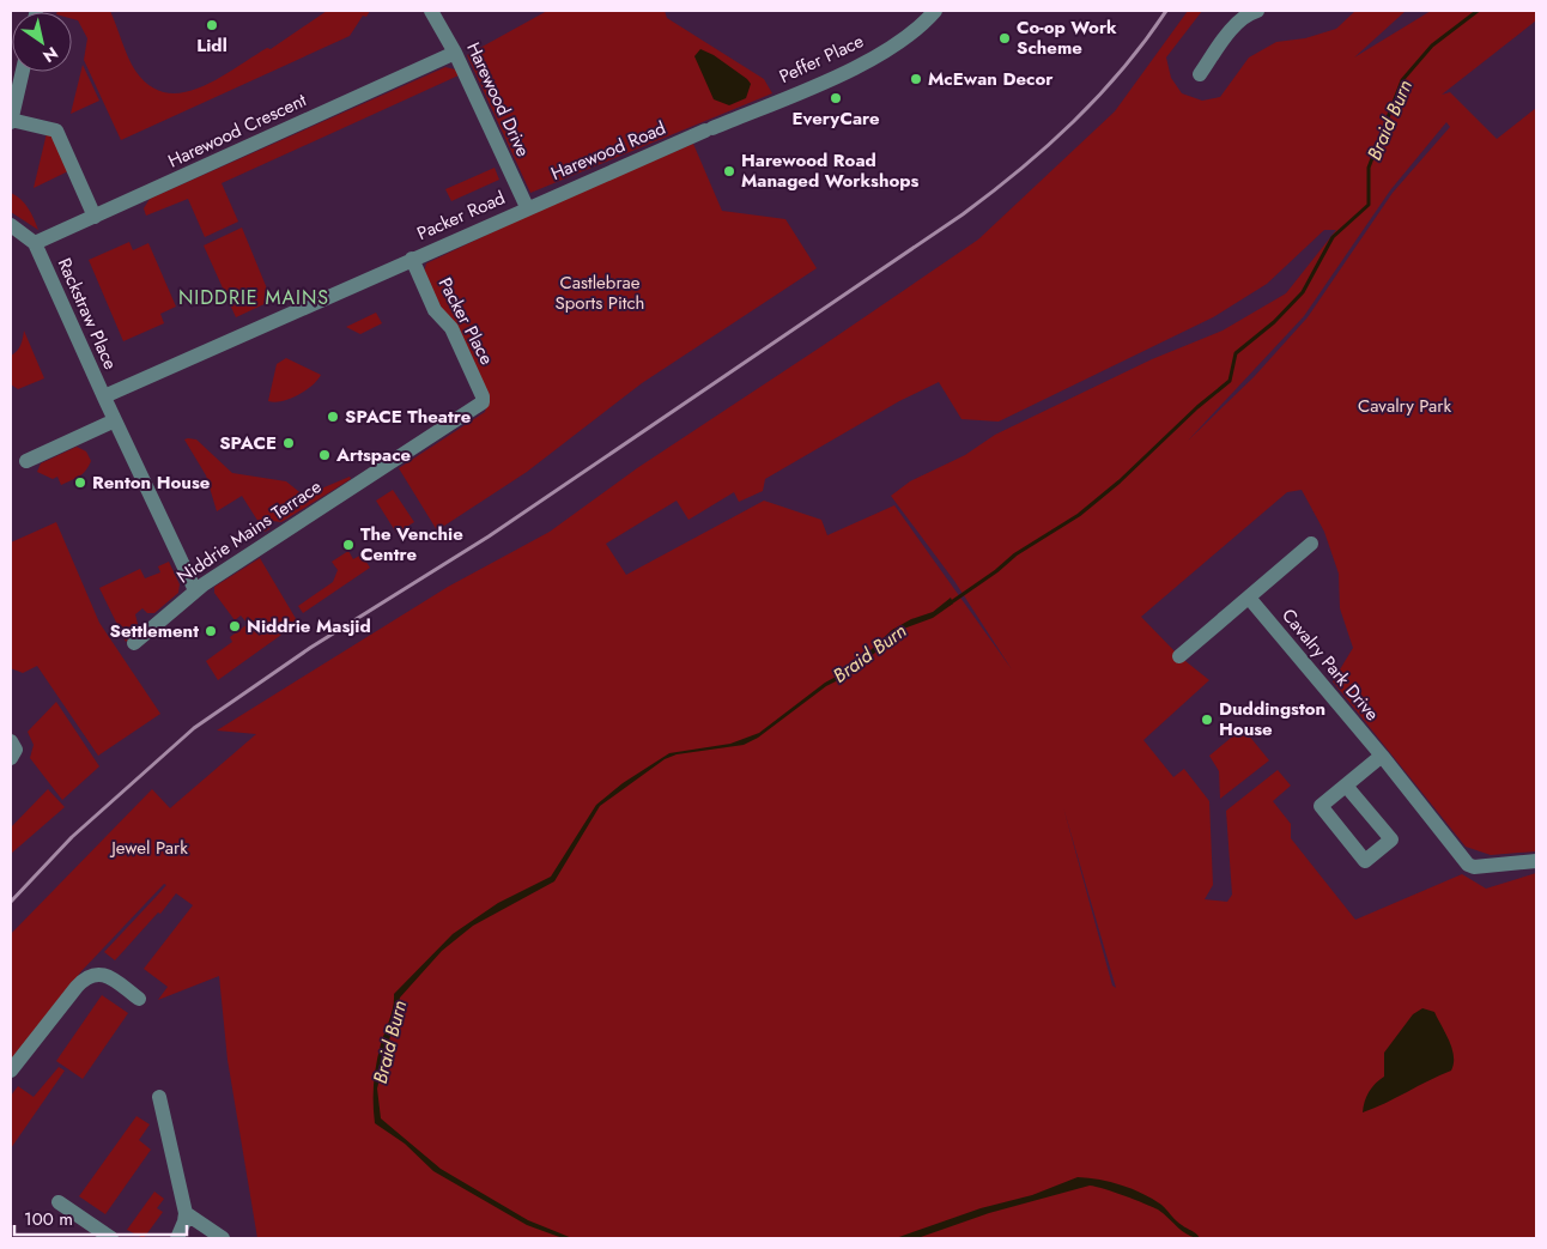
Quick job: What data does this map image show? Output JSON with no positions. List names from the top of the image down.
{
  "streets": {
    "street": [
      "Peffer Place",
      "Harewood Drive",
      "Harewood Crescent",
      "Harewood Road",
      "Packer Road",
      "Rackstraw Place",
      "Packer Place",
      "Niddrie Mains Terrace",
      "Cavalry Park Drive"
    ]
  },
  "crossings": [
    ["Peffer Place", "Harewood Road"],
    ["Harewood Drive", "Harewood Crescent"],
    ["Harewood Drive", "Harewood Road"],
    ["Harewood Drive", "Packer Road"],
    ["Harewood Crescent", "Rackstraw Place"],
    ["Harewood Road", "Packer Road"],
    ["Packer Road", "Packer Place"],
    ["Rackstraw Place", "Niddrie Mains Terrace"],
    ["Packer Place", "Niddrie Mains Terrace"]
  ],
  "districts": ["NIDDRIE MAINS"],
  "water": ["Braid Burn"],
  "parks": ["Castlebrae Sports Pitch", "Cavalry Park", "Jewel Park"],
  "places": [
    "Lidl",
    "Co-op Work Scheme",
    "McEwan Decor",
    "EveryCare",
    "Harewood Road Managed Workshops",
    "SPACE Theatre",
    "SPACE",
    "Artspace",
    "Renton House",
    "The Venchie Centre",
    "Niddrie Masjid",
    "Settlement",
    "Duddingston House"
  ],
  "scale_bar": "100 m",
  "north": "bottom right"
}
